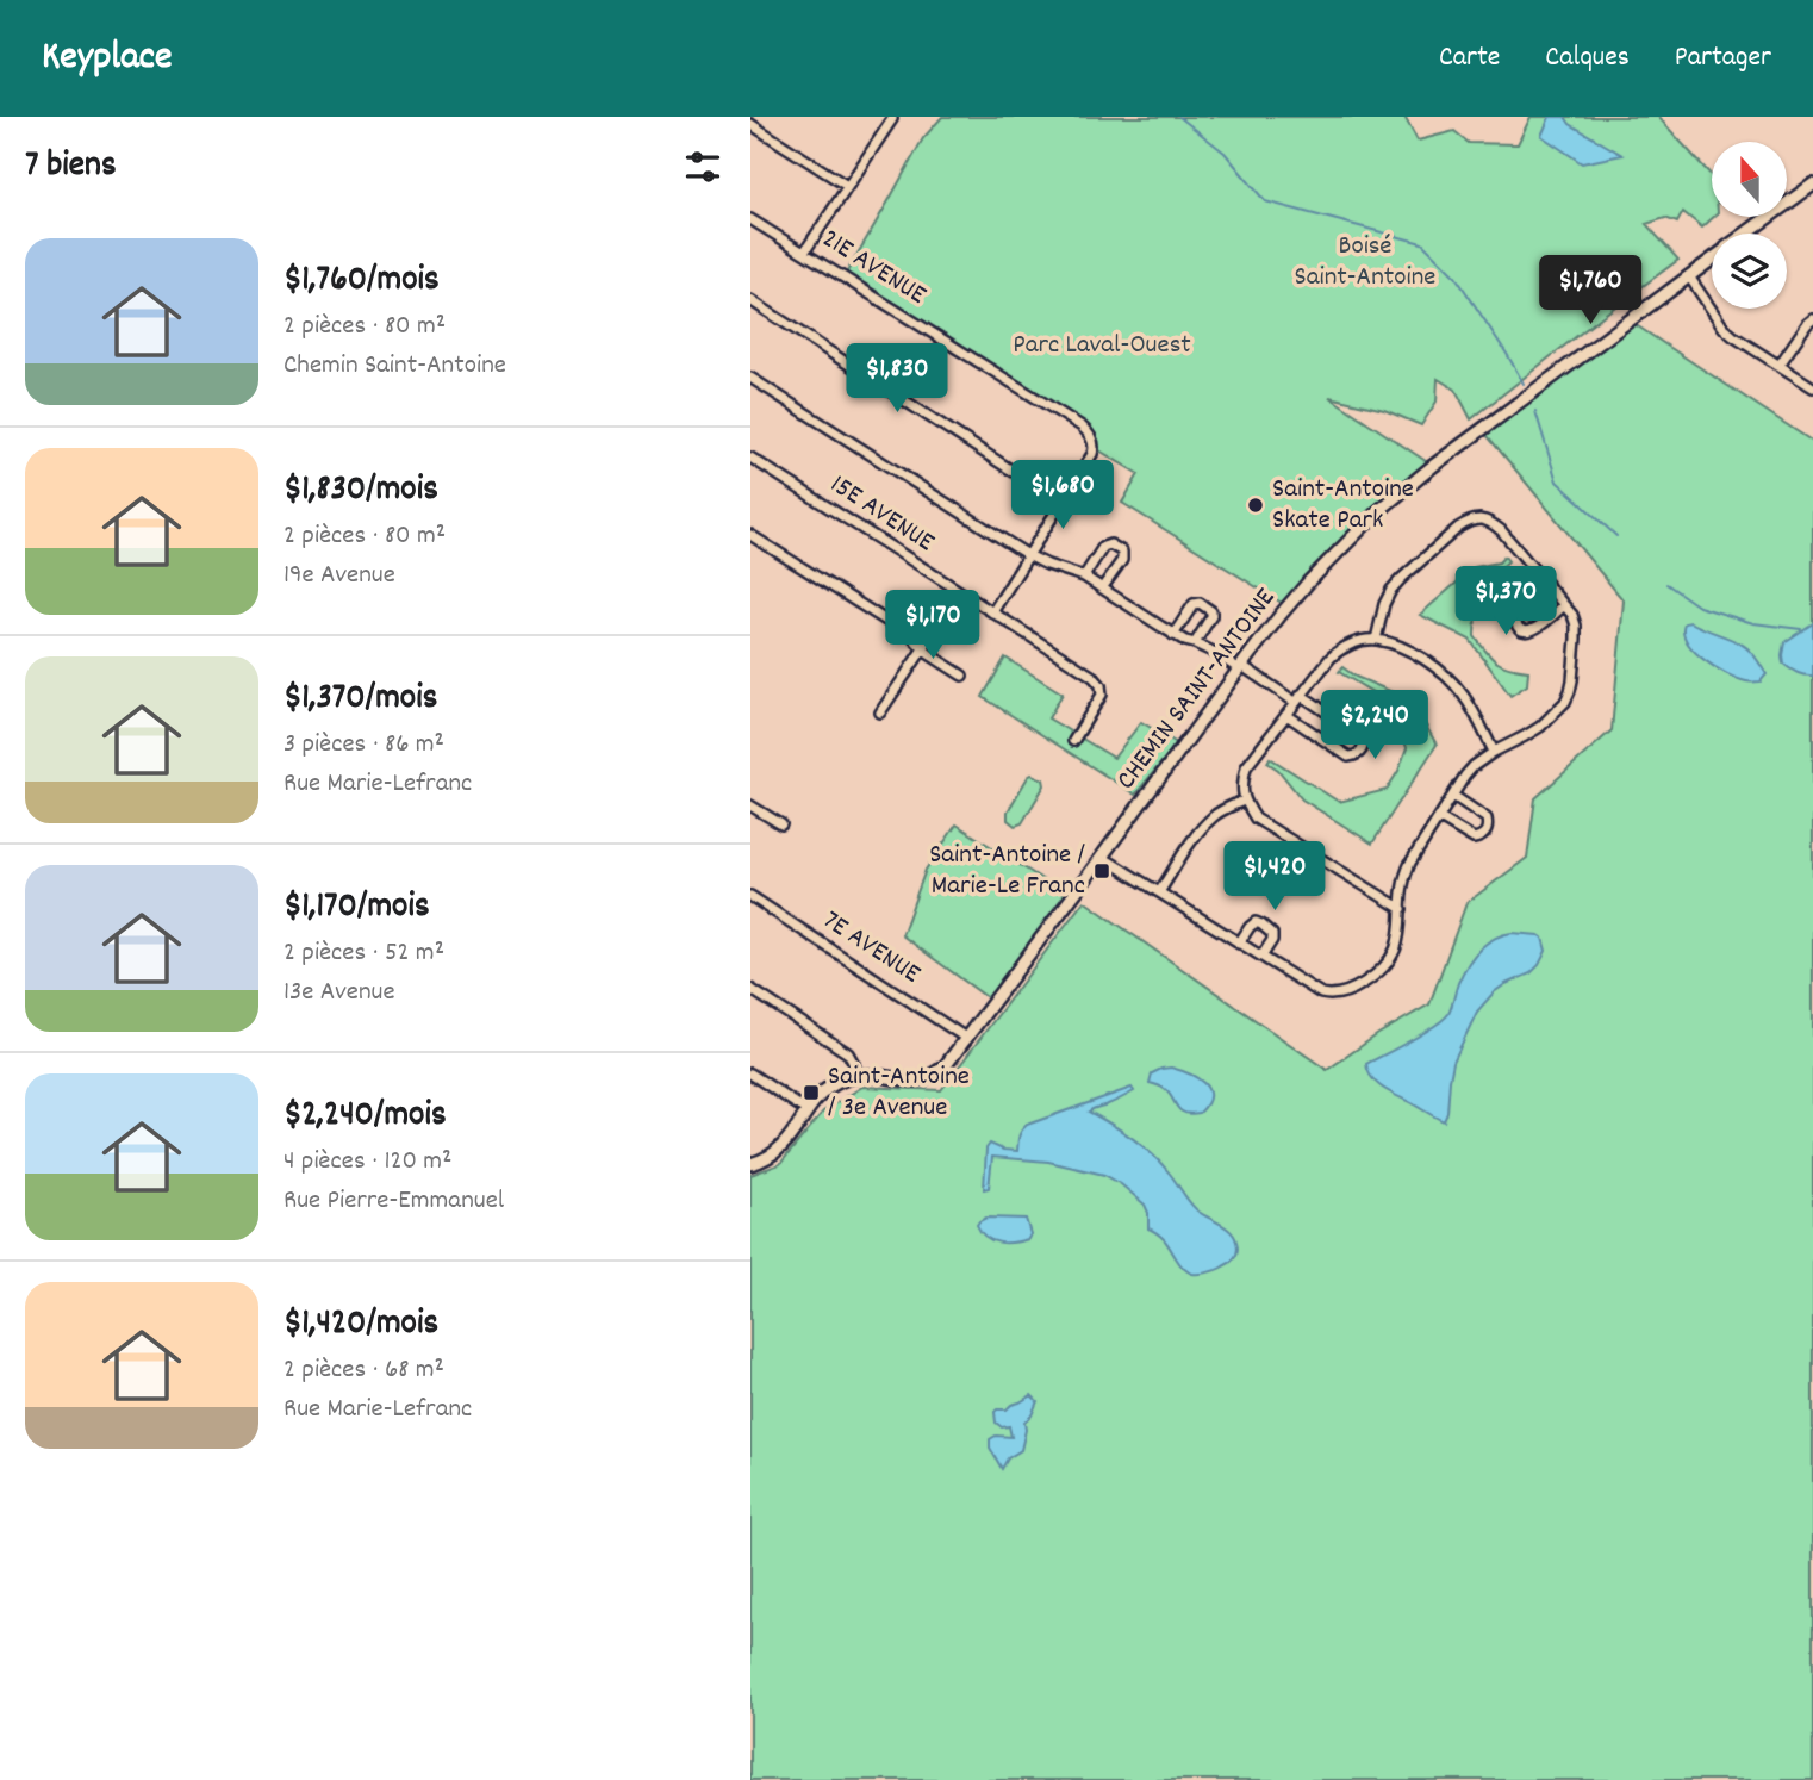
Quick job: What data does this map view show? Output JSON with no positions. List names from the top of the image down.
{
  "streets": {
    "street": [
      "21E AVENUE",
      "15E AVENUE",
      "CHEMIN SAINT-ANTOINE",
      "7E AVENUE"
    ]
  },
  "crossings": [
    ["CHEMIN SAINT-ANTOINE", "7E AVENUE"]
  ],
  "parks": ["Boisé Saint-Antoine", "Parc Laval-Ouest"],
  "places": {
    "other": ["Saint-Antoine Skate Park"],
    "transit": ["Saint-Antoine / Marie-Le Franc", "Saint-Antoine / 3e Avenue"]
  },
  "north": "top",
  "page": {
    "header": "Keyplace",
    "nav": ["Carte", "Calques", "Partager"],
    "heading": "7 biens",
    "list": [
      {
        "name": "$1,760/mois",
        "note": "2 pièces · 80 m² · Chemin Saint-Antoine"
      },
      {
        "name": "$1,830/mois",
        "note": "2 pièces · 80 m² · 19e Avenue"
      },
      {
        "name": "$1,370/mois",
        "note": "3 pièces · 86 m² · Rue Marie-Lefranc"
      },
      {
        "name": "$1,170/mois",
        "note": "2 pièces · 52 m² · 13e Avenue"
      },
      {
        "name": "$2,240/mois",
        "note": "4 pièces · 120 m² · Rue Pierre-Emmanuel"
      },
      {
        "name": "$1,420/mois",
        "note": "2 pièces · 68 m² · Rue Marie-Lefranc"
      }
    ],
    "price": [
      "$1,760",
      "$1,830",
      "$1,680",
      "$1,370",
      "$1,170",
      "$2,240",
      "$1,420"
    ]
  }
}
